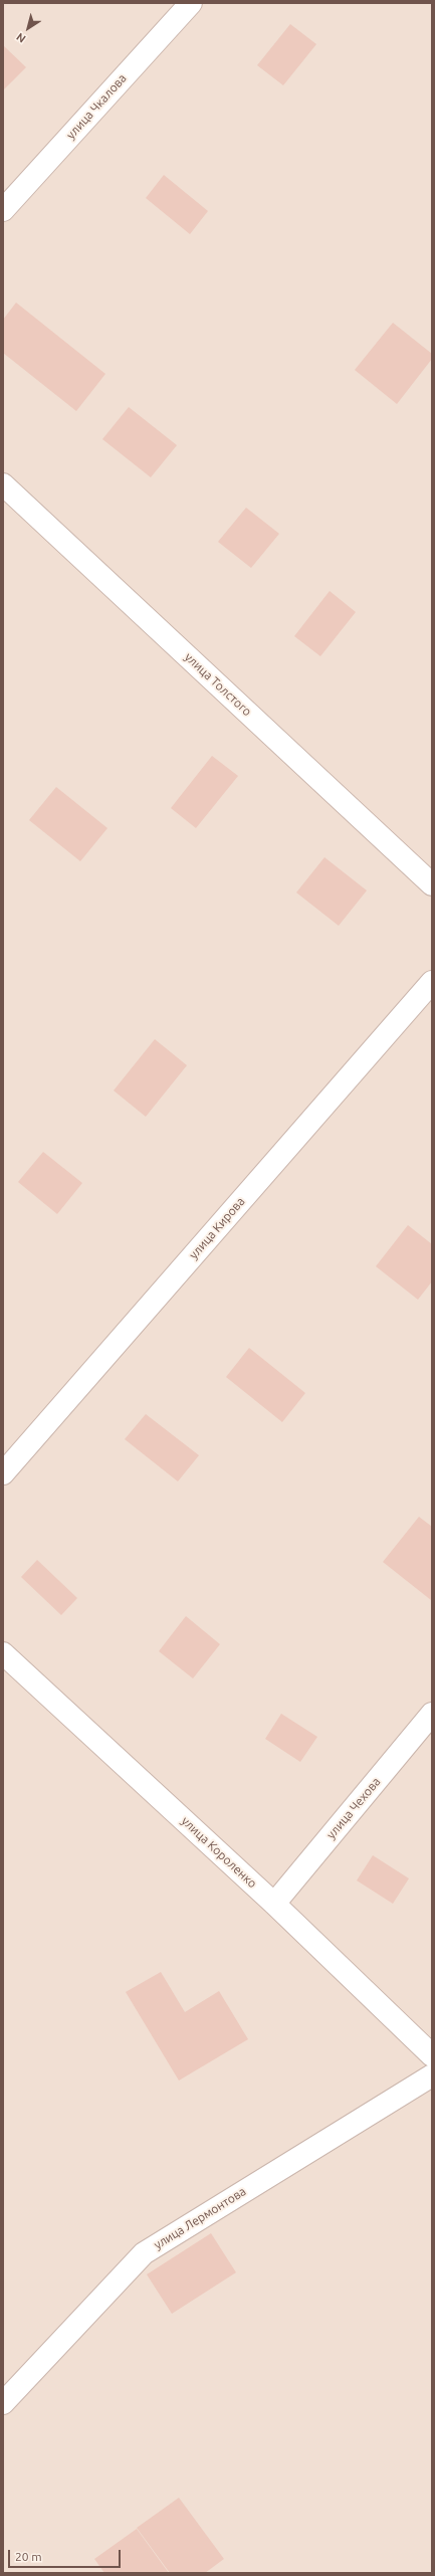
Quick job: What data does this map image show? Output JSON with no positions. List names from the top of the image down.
{
  "streets": {
    "street": [
      "улица Чкалова",
      "улица Толстого",
      "улица Кирова",
      "улица Чехова",
      "улица Короленко",
      "улица Лермонтова"
    ]
  },
  "crossings": [
    ["улица Чехова", "улица Короленко"]
  ],
  "scale_bar": "20 m",
  "north": "bottom left"
}
